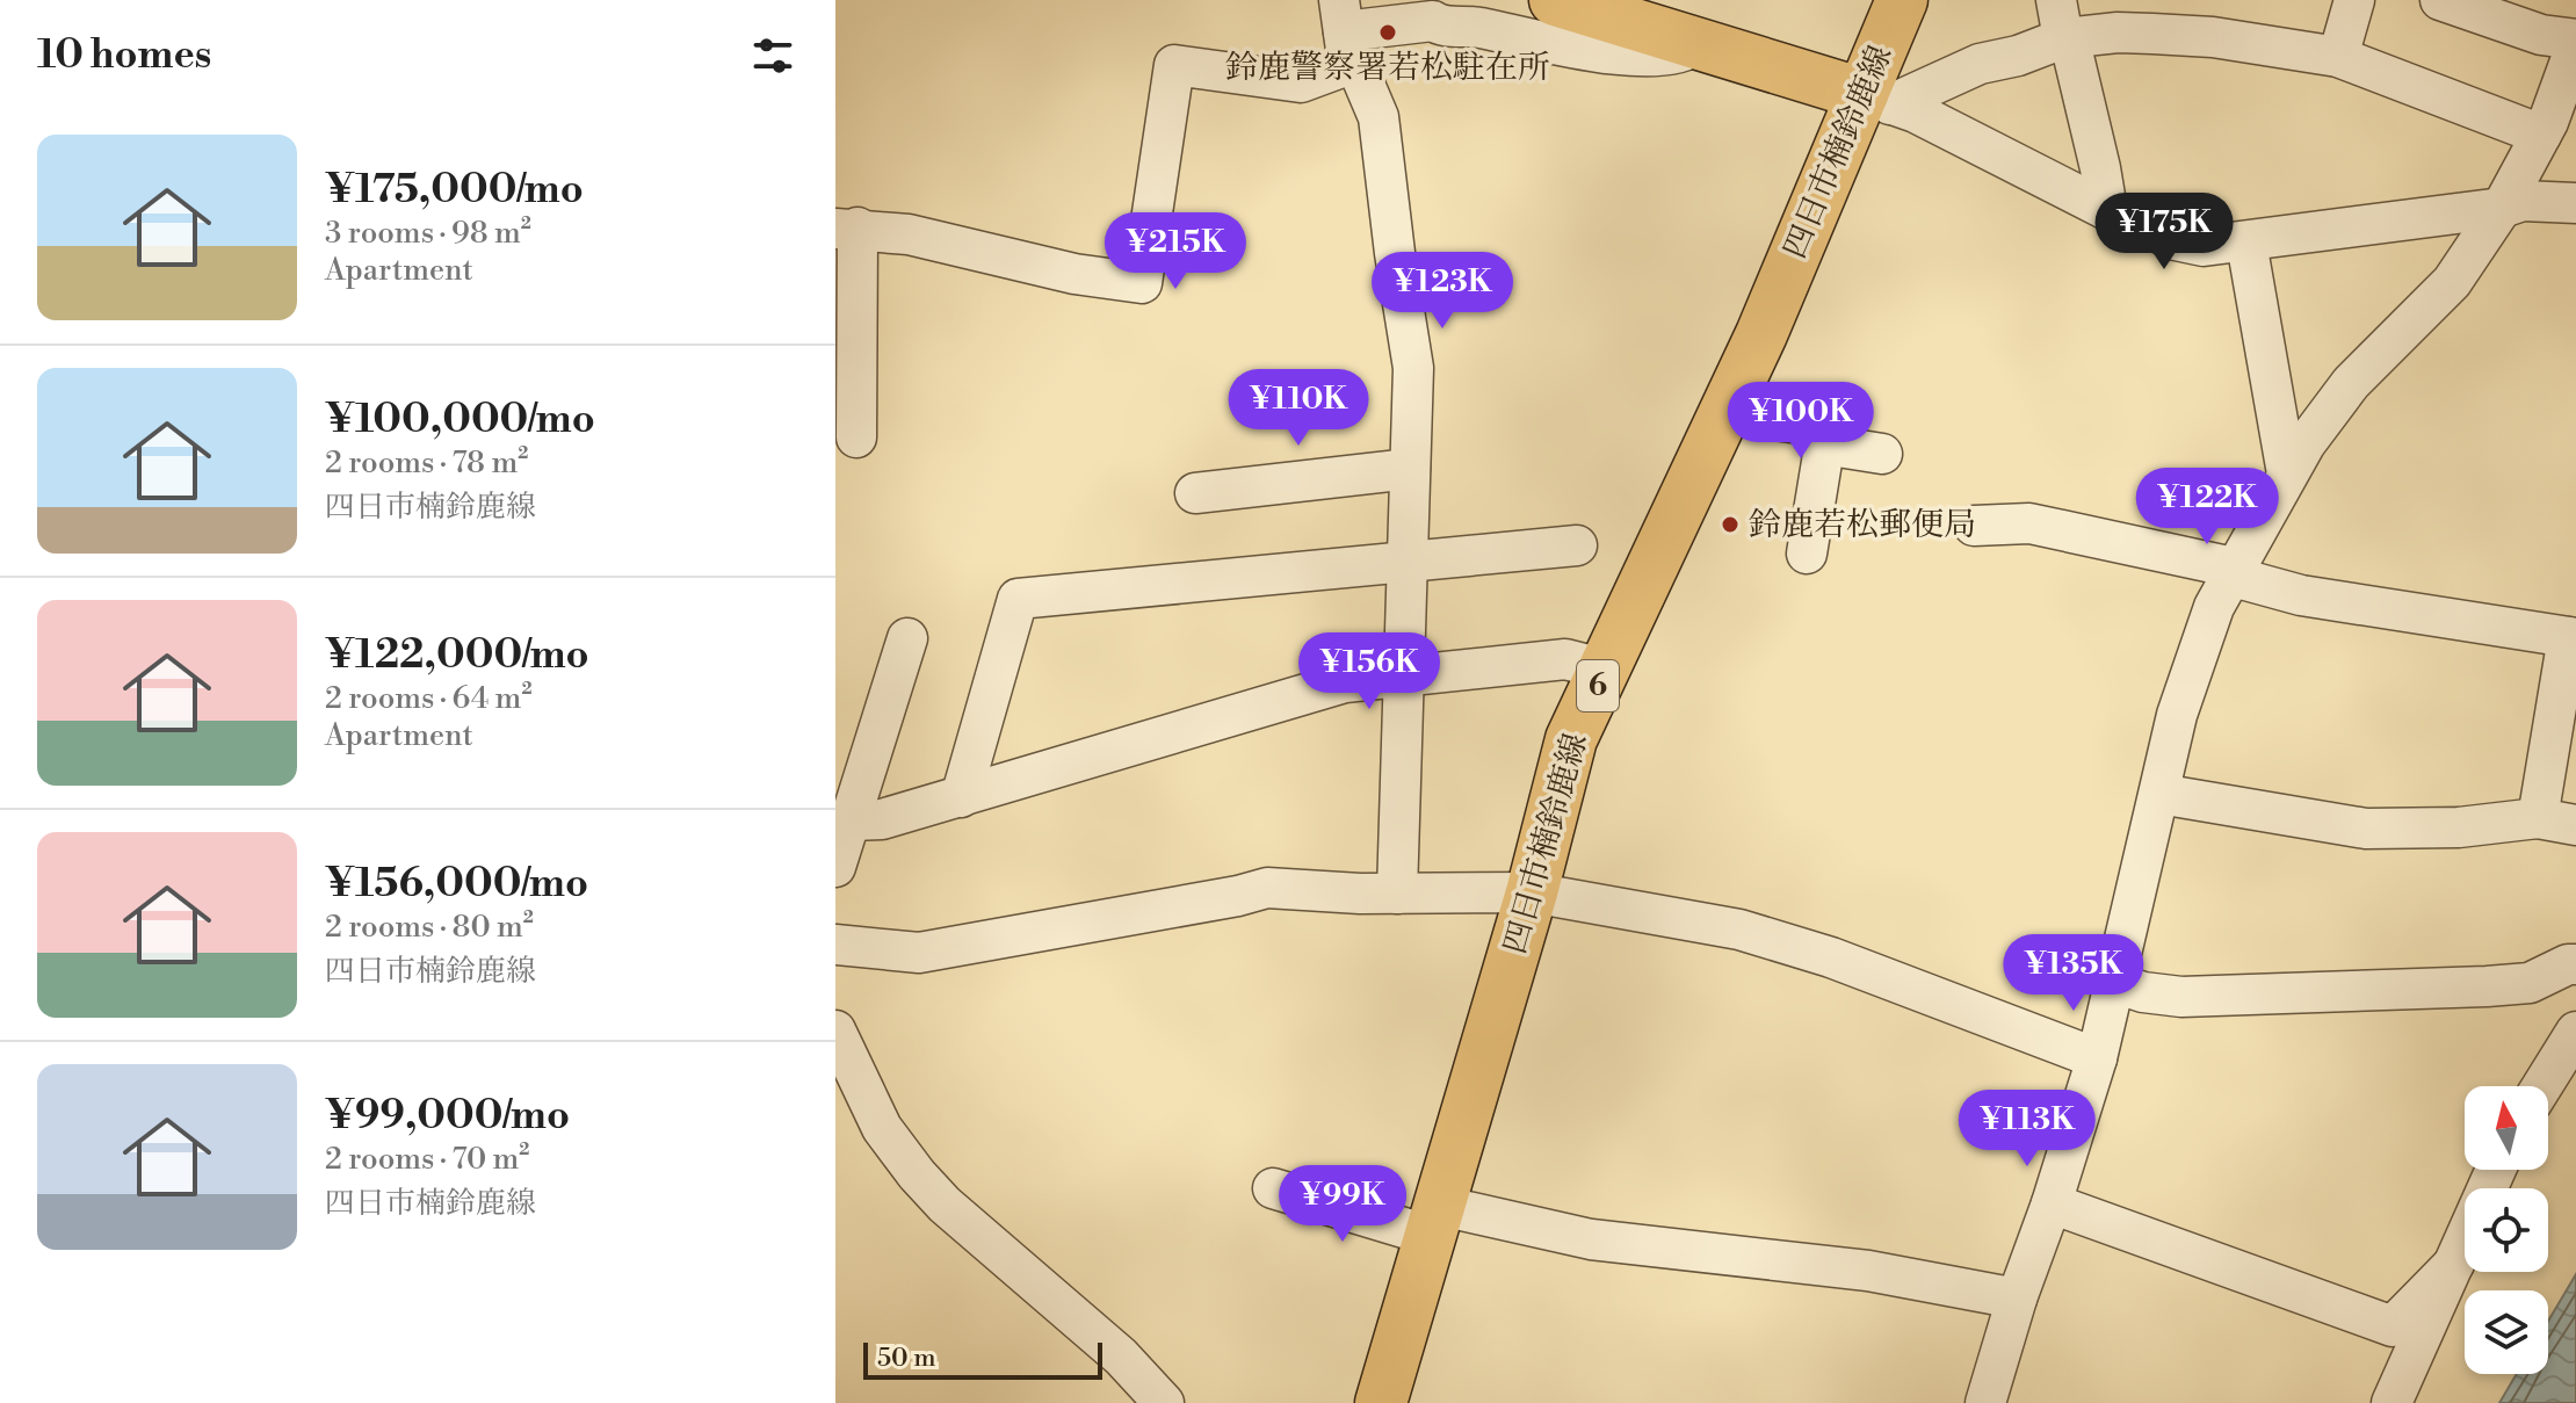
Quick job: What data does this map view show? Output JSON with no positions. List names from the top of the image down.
{
  "streets": {
    "main road": ["四日市楠鈴鹿線", "6"]
  },
  "places": ["鈴鹿警察署若松駐在所", "鈴鹿若松郵便局"],
  "scale_bar": "50 m",
  "north": "top",
  "page": {
    "heading": "10 homes",
    "list": [
      {
        "name": "¥175,000/mo",
        "note": "3 rooms · 98 m² · Apartment"
      },
      {
        "name": "¥100,000/mo",
        "note": "2 rooms · 78 m² · 四日市楠鈴鹿線"
      },
      {
        "name": "¥122,000/mo",
        "note": "2 rooms · 64 m² · Apartment"
      },
      {
        "name": "¥156,000/mo",
        "note": "2 rooms · 80 m² · 四日市楠鈴鹿線"
      },
      {
        "name": "¥99,000/mo",
        "note": "2 rooms · 70 m² · 四日市楠鈴鹿線"
      }
    ],
    "price": [
      "¥175K",
      "¥215K",
      "¥123K",
      "¥110K",
      "¥100K",
      "¥122K",
      "¥156K",
      "¥135K",
      "¥113K",
      "¥99K"
    ],
    "scale": "50 m"
  }
}
